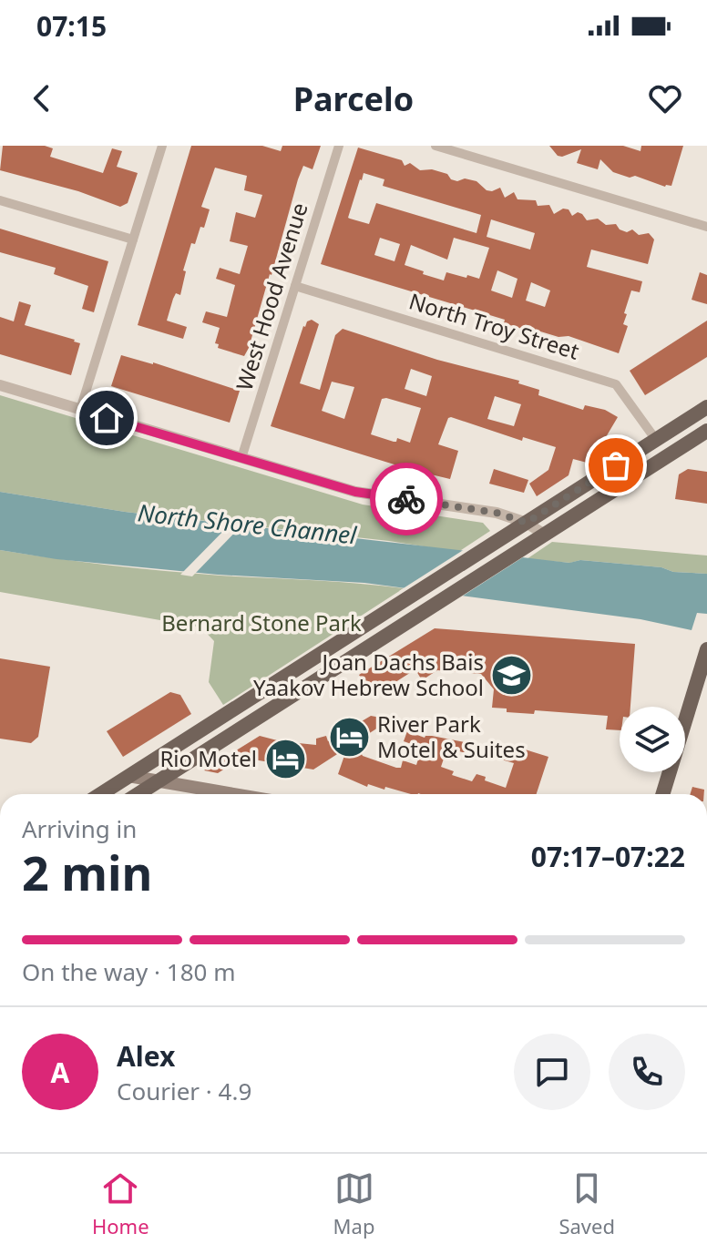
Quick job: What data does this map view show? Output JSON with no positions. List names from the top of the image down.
{
  "streets": {
    "street": ["West Hood Avenue", "North Troy Street"]
  },
  "crossings": [
    ["West Hood Avenue", "North Troy Street"]
  ],
  "water": ["North Shore Channel"],
  "parks": ["Bernard Stone Park"],
  "places": {
    "school or university": ["Joan Dachs Bais Yaakov Hebrew School"],
    "hotel": ["River Park Motel & Suites", "Rio Motel"]
  },
  "page": {
    "status": "07:15",
    "header": "Parcelo",
    "heading": ["2 min", "Arriving in", "07:17–07:22"],
    "panel": ["Alex", "Courier · 4.9"],
    "bar": "On the way · 180 m",
    "round": "A",
    "tabs": ["Home", "Map", "Saved"]
  }
}
